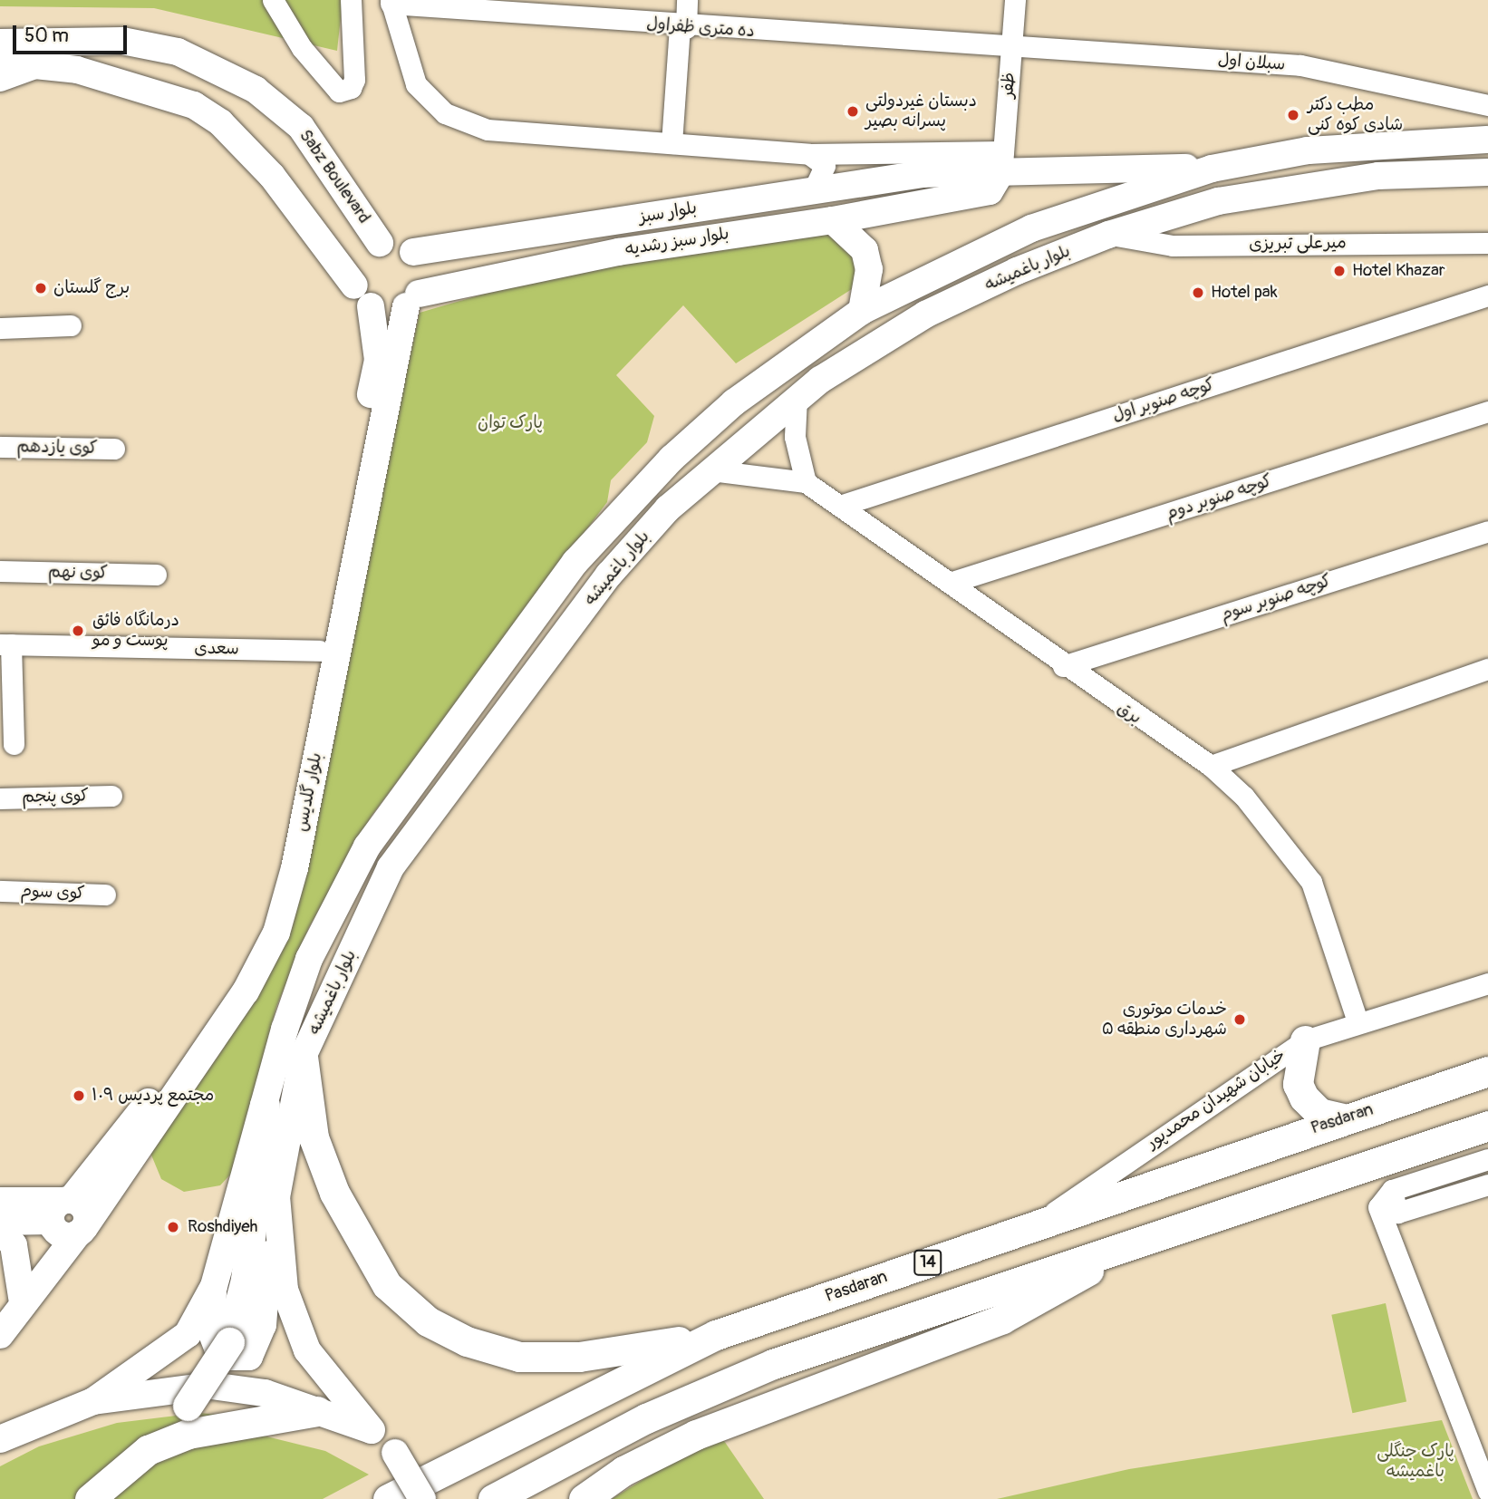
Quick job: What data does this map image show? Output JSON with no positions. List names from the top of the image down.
{
  "streets": {
    "highway": ["Pasdaran", "14"],
    "main road": [
      "Sabz Boulevard",
      "بلوار سبز",
      "بلوار سبز رشدیه",
      "بلوار باغمیشه",
      "بلوار گلدیس"
    ],
    "street": [
      "ده متری ظفراول",
      "سبلان اول",
      "ظفر",
      "میرعلی تبریزی",
      "کوچه صنوبر اول",
      "کوی یازدهم",
      "کوچه صنوبر دوم",
      "کوی نهم",
      "کوچه صنوبر سوم",
      "سعدی",
      "برق",
      "کوی پنجم",
      "کوی سوم",
      "خیابان شهیدان محمدپور"
    ]
  },
  "crossings": [
    ["ده متری ظفراول", "سبلان اول"],
    ["ده متری ظفراول", "ظفر"],
    ["سبلان اول", "ظفر"],
    ["ظفر", "بلوار سبز"],
    ["ظفر", "بلوار سبز رشدیه"],
    ["Sabz Boulevard", "بلوار سبز"],
    ["Sabz Boulevard", "بلوار سبز رشدیه"],
    ["Sabz Boulevard", "بلوار گلدیس"],
    ["بلوار سبز", "بلوار سبز رشدیه"],
    ["بلوار سبز", "بلوار باغمیشه"],
    ["بلوار سبز", "بلوار گلدیس"],
    ["بلوار سبز رشدیه", "بلوار گلدیس"],
    ["میرعلی تبریزی", "بلوار باغمیشه"],
    ["کوچه صنوبر اول", "برق"],
    ["کوچه صنوبر دوم", "برق"],
    ["کوچه صنوبر سوم", "برق"],
    ["سعدی", "بلوار گلدیس"],
    ["برق", "خیابان شهیدان محمدپور"],
    ["خیابان شهیدان محمدپور", "Pasdaran"]
  ],
  "parks": ["پارک توان", "پارک جنگلی باغمیشه"],
  "places": [
    "دبستان غیردولتی پسرانه بصیر",
    "مطب دکتر شادی کوه کنی",
    "Hotel Khazar",
    "برج گلستان",
    "Hotel pak",
    "درمانگاه فائق پوست و مو",
    "خدمات موتوری شهرداری منطقه ۵",
    "مجتمع پردیس ۱۰۹",
    "Roshdiyeh"
  ],
  "scale_bar": "50 m"
}
